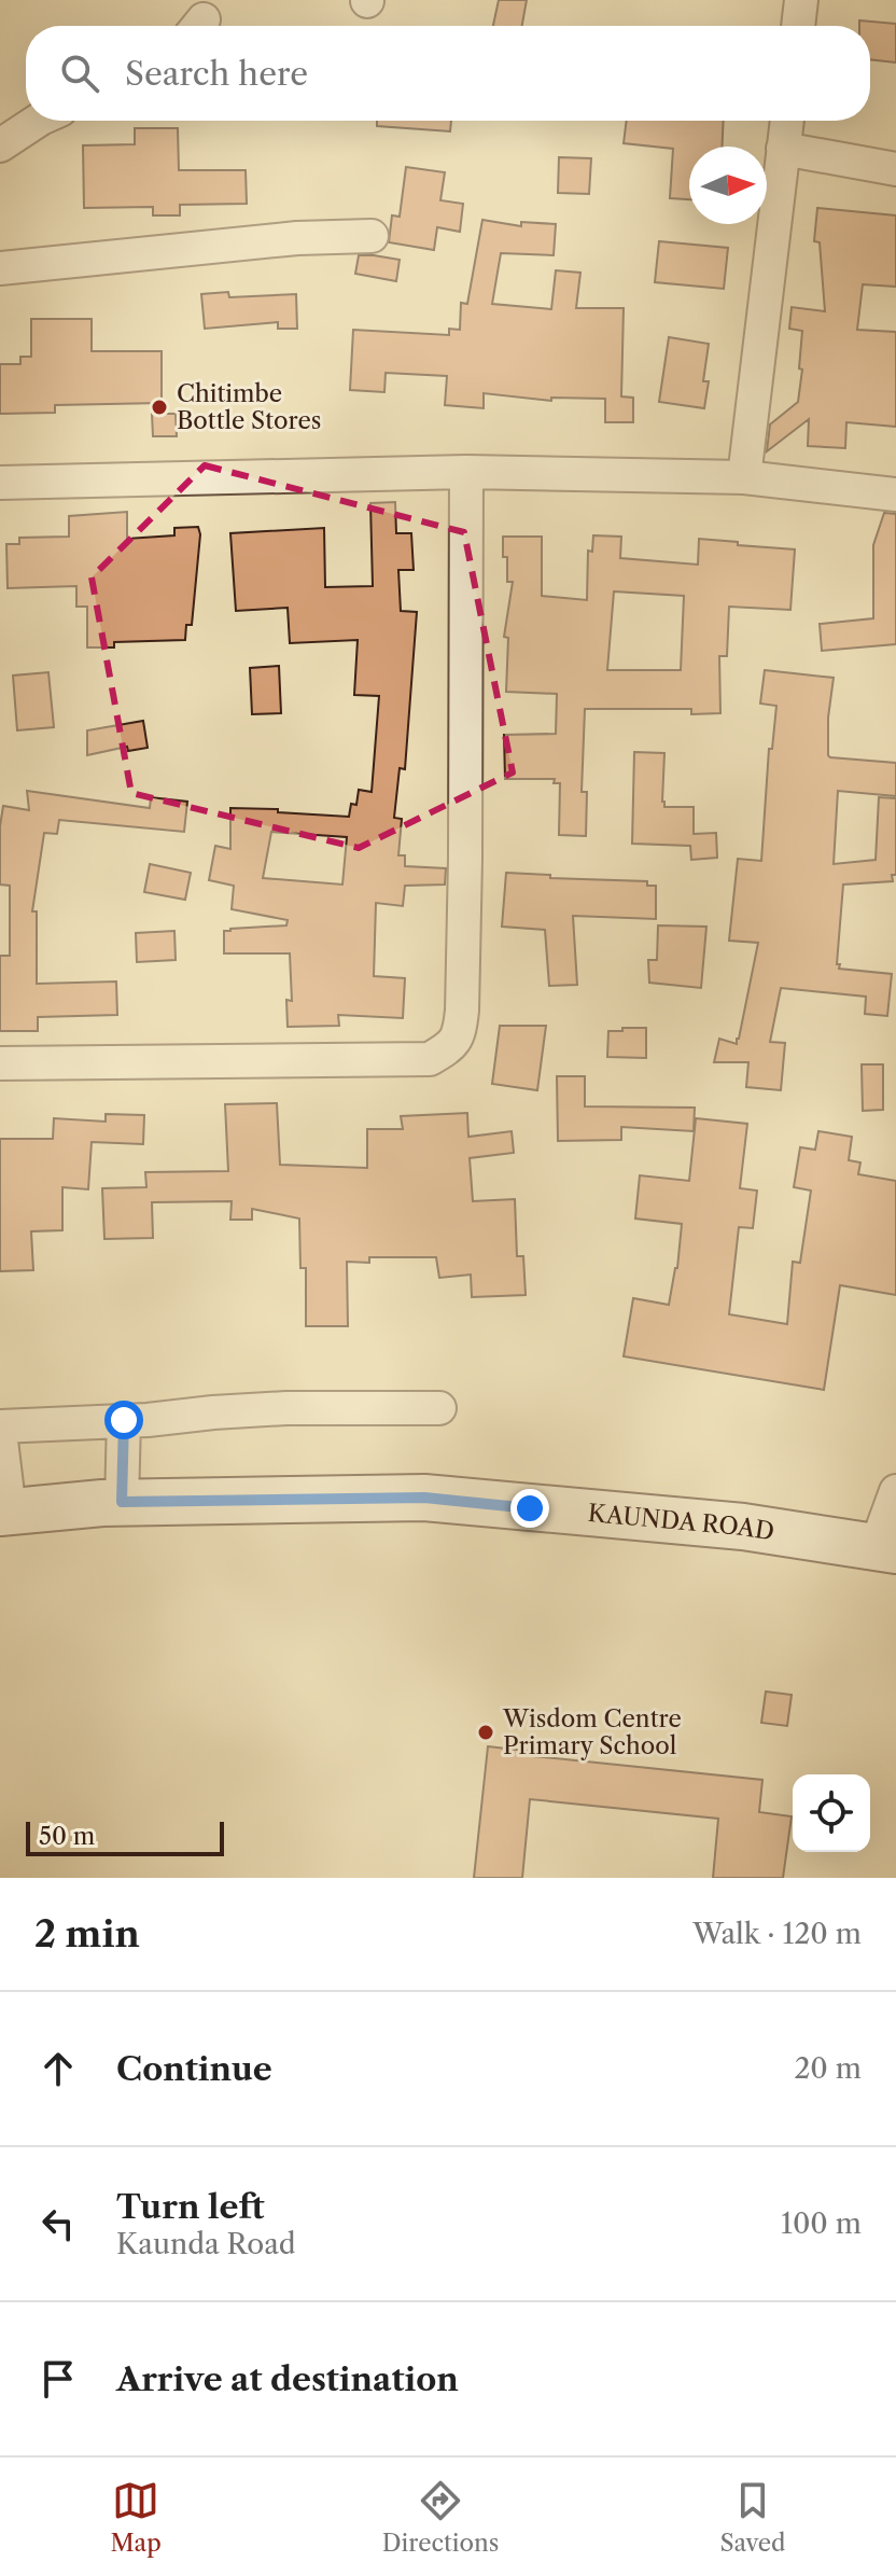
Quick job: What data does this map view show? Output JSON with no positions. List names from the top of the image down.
{
  "streets": {
    "main road": ["KAUNDA ROAD"]
  },
  "places": ["Chitimbe Bottle Stores", "Wisdom Centre Primary School"],
  "scale_bar": "50 m",
  "north": "right",
  "page": {
    "search": "Search here",
    "scale": "50 m",
    "heading": ["2 min", "Walk · 120 m"],
    "list": [
      ["Continue", "20 m"],
      ["Turn left", "Kaunda Road", "100 m"],
      "Arrive at destination"
    ],
    "nav": ["Map", "Directions", "Saved"]
  }
}
